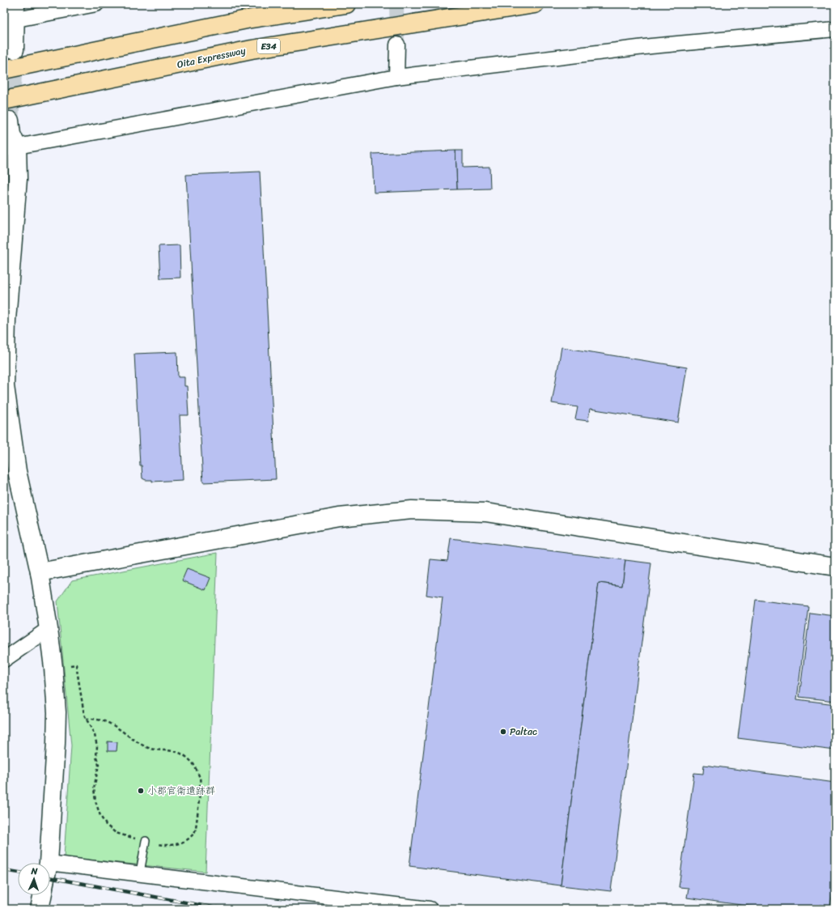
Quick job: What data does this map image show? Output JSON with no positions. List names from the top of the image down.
{
  "streets": {
    "highway": ["E34", "Oita Expressway"]
  },
  "places": ["Paltac", "小郡官衛遺跡群"],
  "north": "top"
}
